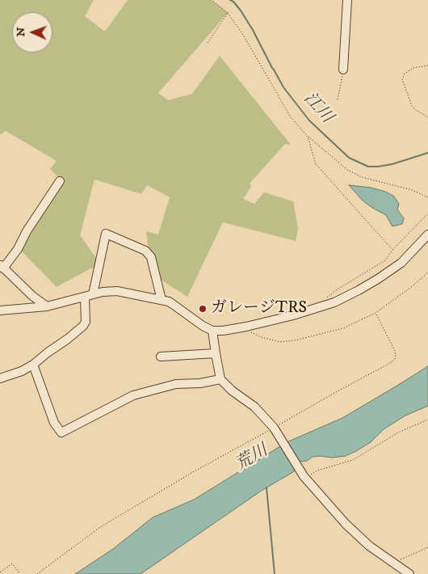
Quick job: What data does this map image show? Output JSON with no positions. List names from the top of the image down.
{
  "water": ["江川", "荒川"],
  "places": ["ガレージTRS"],
  "north": "left"
}
